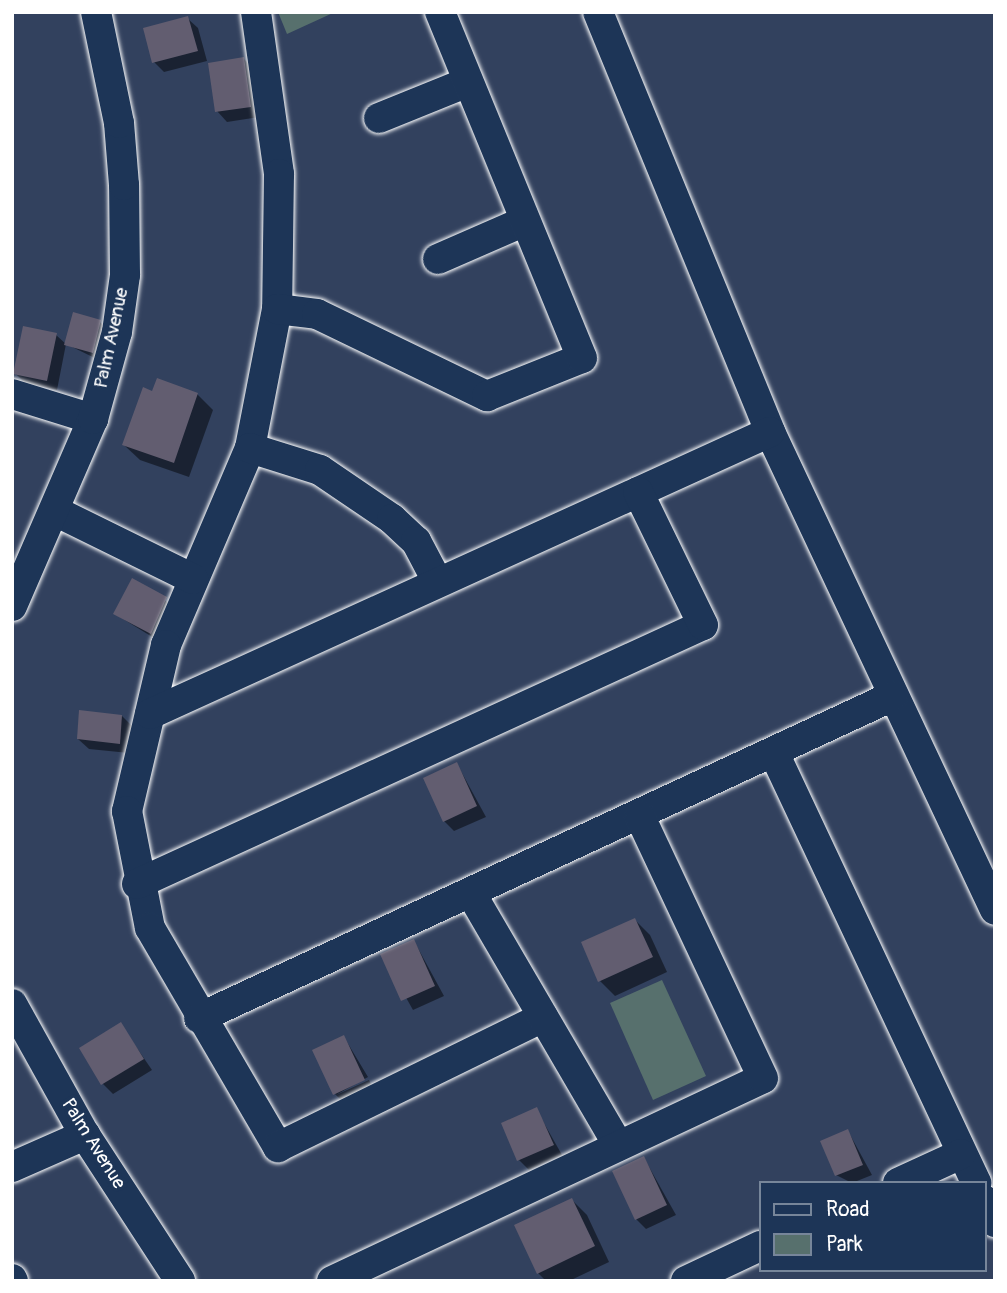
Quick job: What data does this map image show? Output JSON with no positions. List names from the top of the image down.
{
  "streets": {
    "street": ["Palm Avenue"]
  },
  "legend": ["Road", "Park"]
}
